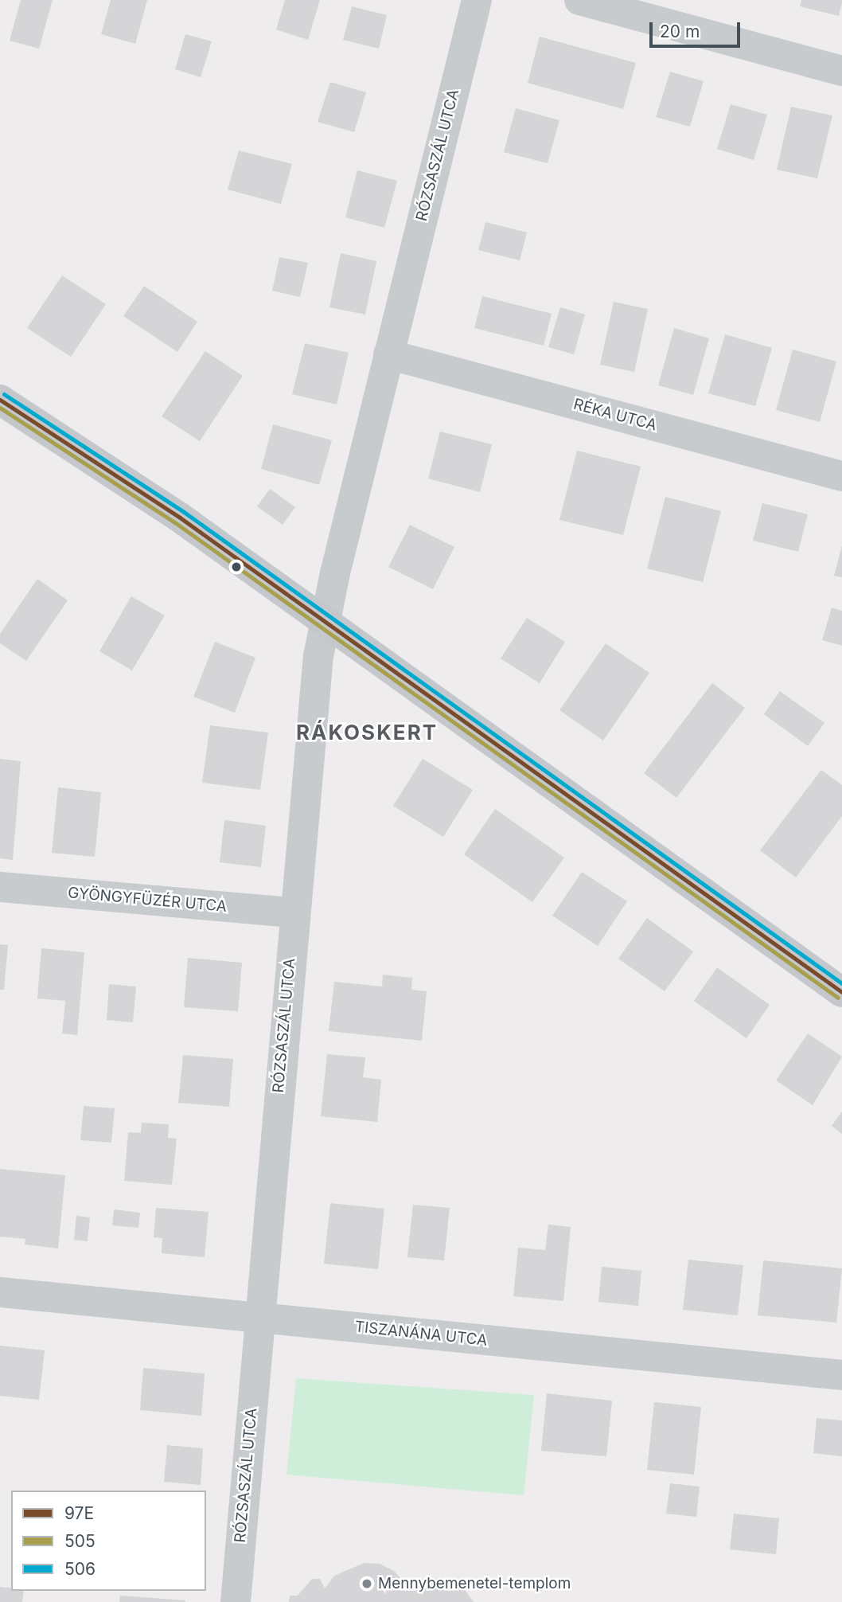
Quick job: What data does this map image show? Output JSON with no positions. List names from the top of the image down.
{
  "streets": {
    "street": [
      "RÓZSASZÁL UTCA",
      "RÉKA UTCA",
      "GYÖNGYFÜZÉR UTCA",
      "TISZANÁNA UTCA"
    ]
  },
  "crossings": [
    ["RÓZSASZÁL UTCA", "RÉKA UTCA"],
    ["RÓZSASZÁL UTCA", "GYÖNGYFÜZÉR UTCA"],
    ["RÓZSASZÁL UTCA", "TISZANÁNA UTCA"]
  ],
  "districts": ["RÁKOSKERT"],
  "places": ["Mennybemenetel-templom"],
  "lines": ["transit line 506", "transit line 97E", "transit line 505"],
  "legend": ["97E", "505", "506"],
  "scale_bar": "20 m"
}
